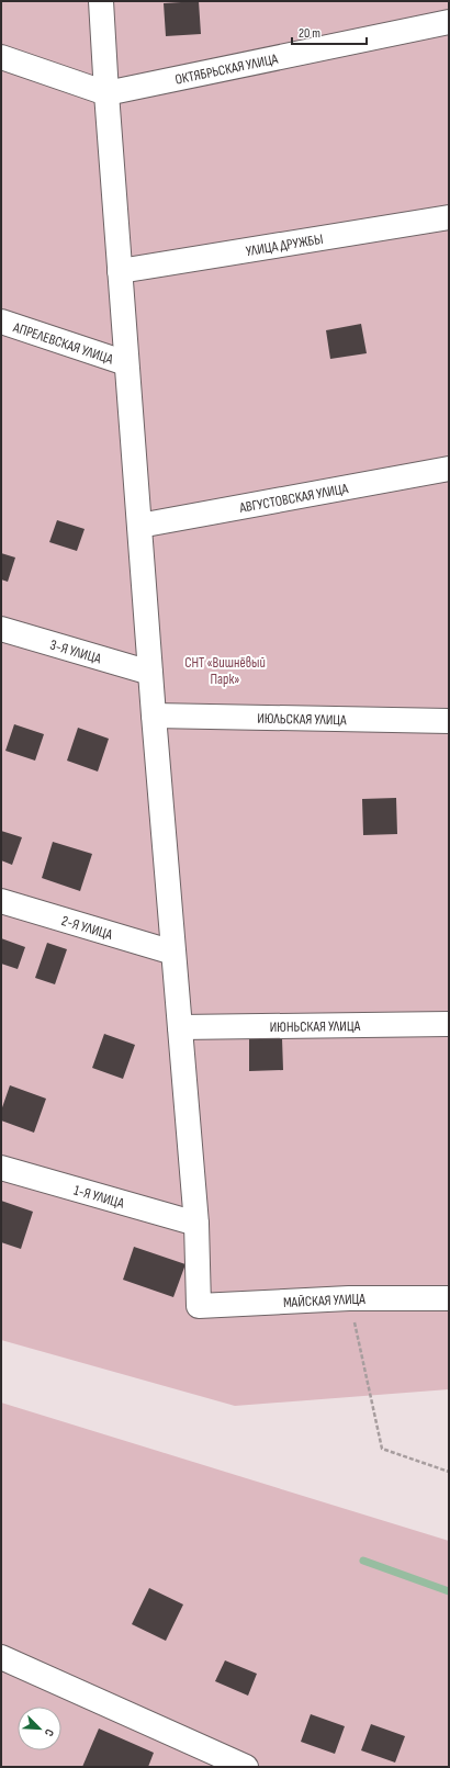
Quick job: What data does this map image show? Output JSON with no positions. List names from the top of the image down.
{
  "streets": {
    "street": [
      "ОКТЯБРЬСКАЯ УЛИЦА",
      "УЛИЦА ДРУЖБЫ",
      "АПРЕЛЕВСКАЯ УЛИЦА",
      "АВГУСТОВСКАЯ УЛИЦА",
      "3-Я УЛИЦА",
      "ИЮЛЬСКАЯ УЛИЦА",
      "2-Я УЛИЦА",
      "ИЮНЬСКАЯ УЛИЦА",
      "1-Я УЛИЦА",
      "МАЙСКАЯ УЛИЦА"
    ]
  },
  "crossings": [
    ["1-Я УЛИЦА", "МАЙСКАЯ УЛИЦА"]
  ],
  "parks": ["СНТ «Вишнёвый Парк»"],
  "scale_bar": "20 m",
  "north": "bottom right"
}
